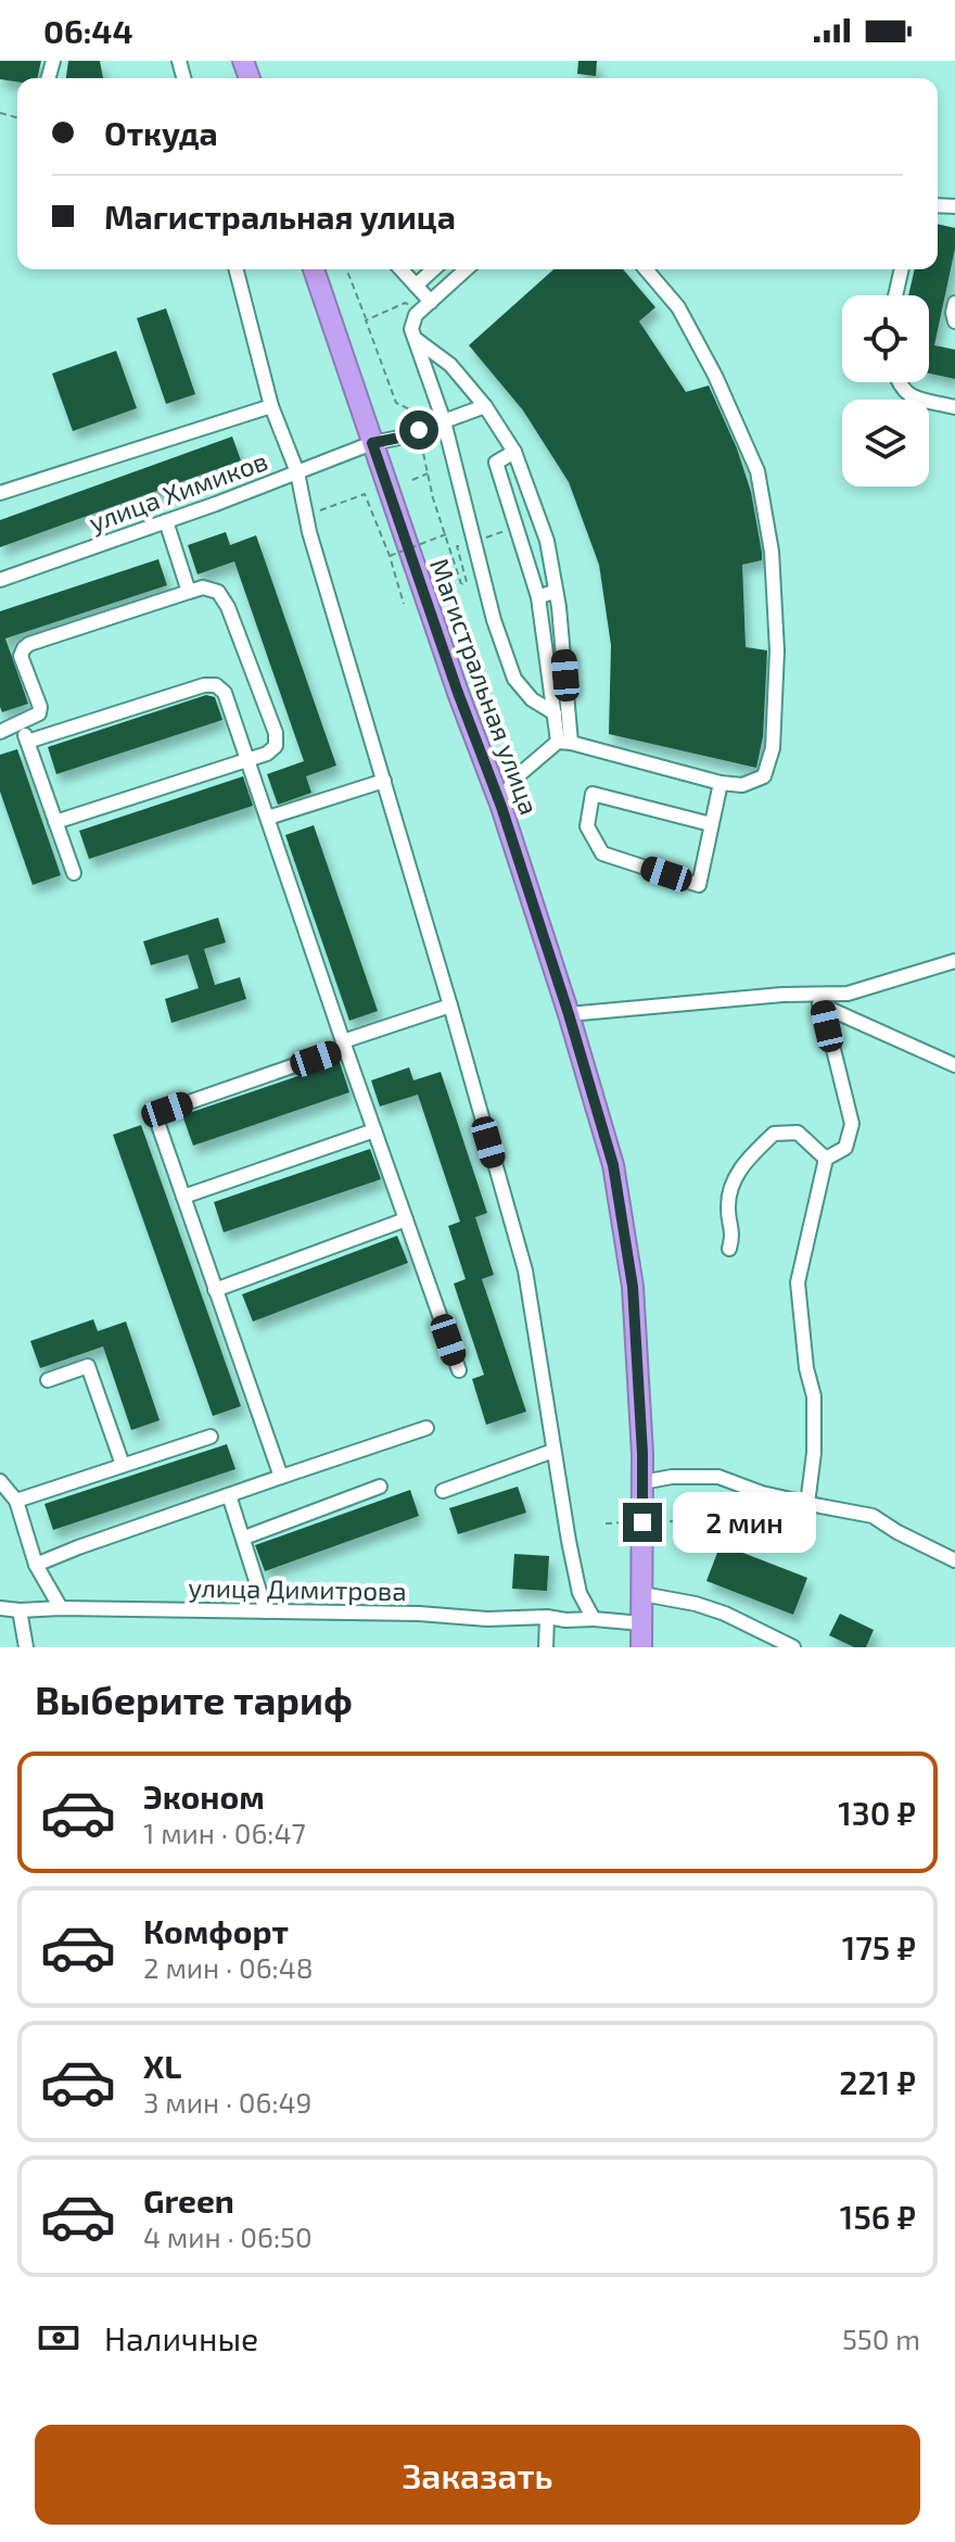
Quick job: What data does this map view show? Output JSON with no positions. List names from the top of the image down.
{
  "streets": {
    "highway": ["Магистральная улица"],
    "street": ["улица Химиков", "улица Димитрова"]
  },
  "crossings": [
    ["улица Химиков", "Магистральная улица"],
    ["Магистральная улица", "улица Димитрова"]
  ],
  "page": {
    "status": "06:44",
    "banner": ["Откуда", "Магистральная улица"],
    "bubble": "2 мин",
    "heading": "Выберите тариф",
    "list": [
      {
        "name": "Эконом",
        "note": "1 мин · 06:47",
        "value": "130 ₽"
      },
      {
        "name": "Комфорт",
        "note": "2 мин · 06:48",
        "value": "175 ₽"
      },
      {
        "name": "XL",
        "note": "3 мин · 06:49",
        "value": "221 ₽"
      },
      {
        "name": "Green",
        "note": "4 мин · 06:50",
        "value": "156 ₽"
      }
    ],
    "pay": ["Наличные", "550 m"],
    "buttons": "Заказать"
  }
}
